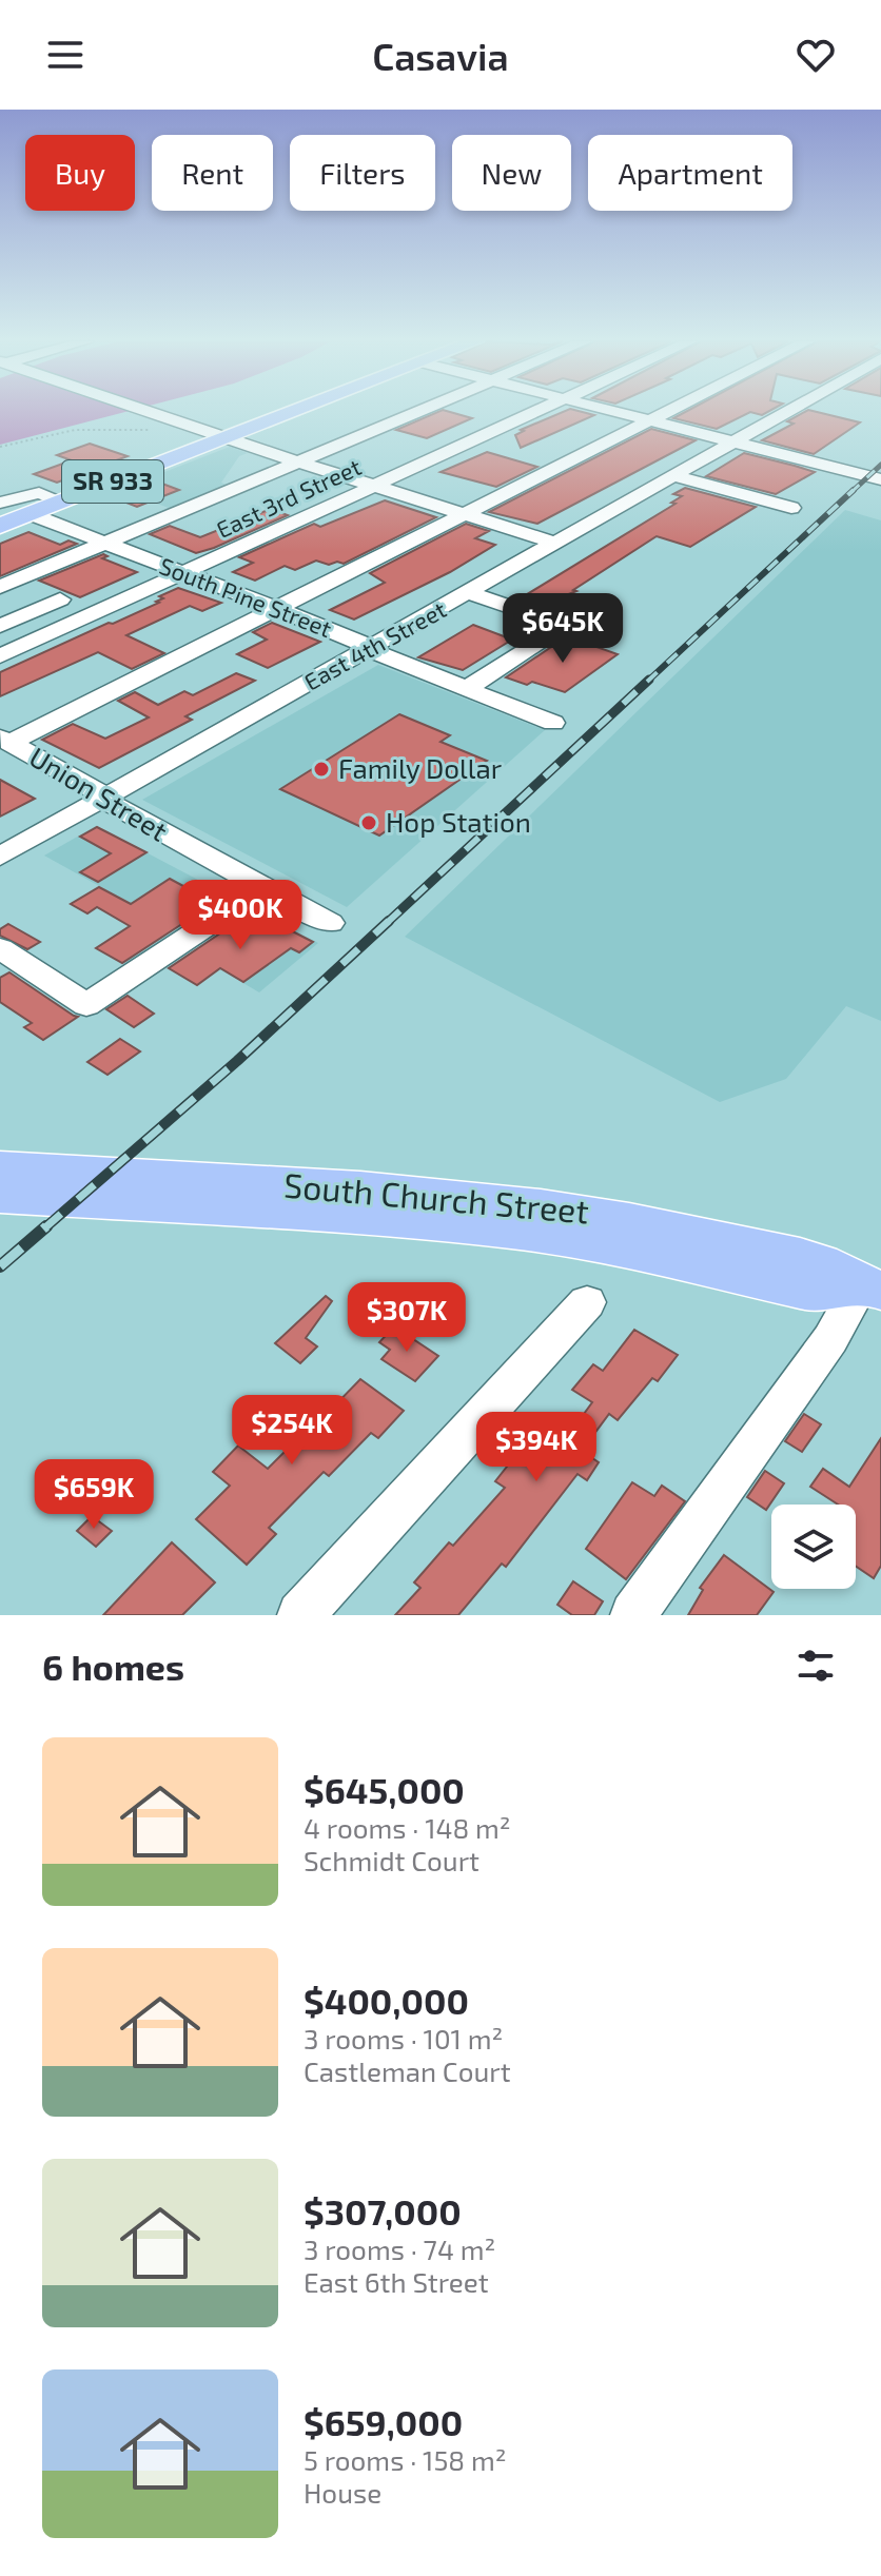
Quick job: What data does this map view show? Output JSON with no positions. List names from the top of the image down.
{
  "streets": {
    "main road": ["SR 933", "South Church Street"],
    "street": [
      "East 3rd Street",
      "South Pine Street",
      "East 4th Street",
      "Union Street"
    ]
  },
  "crossings": [
    ["SR 933", "South Pine Street"],
    ["East 3rd Street", "South Pine Street"],
    ["South Pine Street", "East 4th Street"],
    ["East 4th Street", "Union Street"]
  ],
  "places": ["Family Dollar", "Hop Station"],
  "page": {
    "header": "Casavia",
    "chip": [
      "Buy",
      "Rent",
      "Filters",
      "New",
      "Apartment"
    ],
    "price": [
      "$645K",
      "$400K",
      "$307K",
      "$254K",
      "$394K",
      "$659K"
    ],
    "heading": "6 homes",
    "list": [
      {
        "name": "$645,000",
        "note": "4 rooms · 148 m² · Schmidt Court"
      },
      {
        "name": "$400,000",
        "note": "3 rooms · 101 m² · Castleman Court"
      },
      {
        "name": "$307,000",
        "note": "3 rooms · 74 m² · East 6th Street"
      },
      {
        "name": "$659,000",
        "note": "5 rooms · 158 m² · House"
      }
    ]
  }
}
